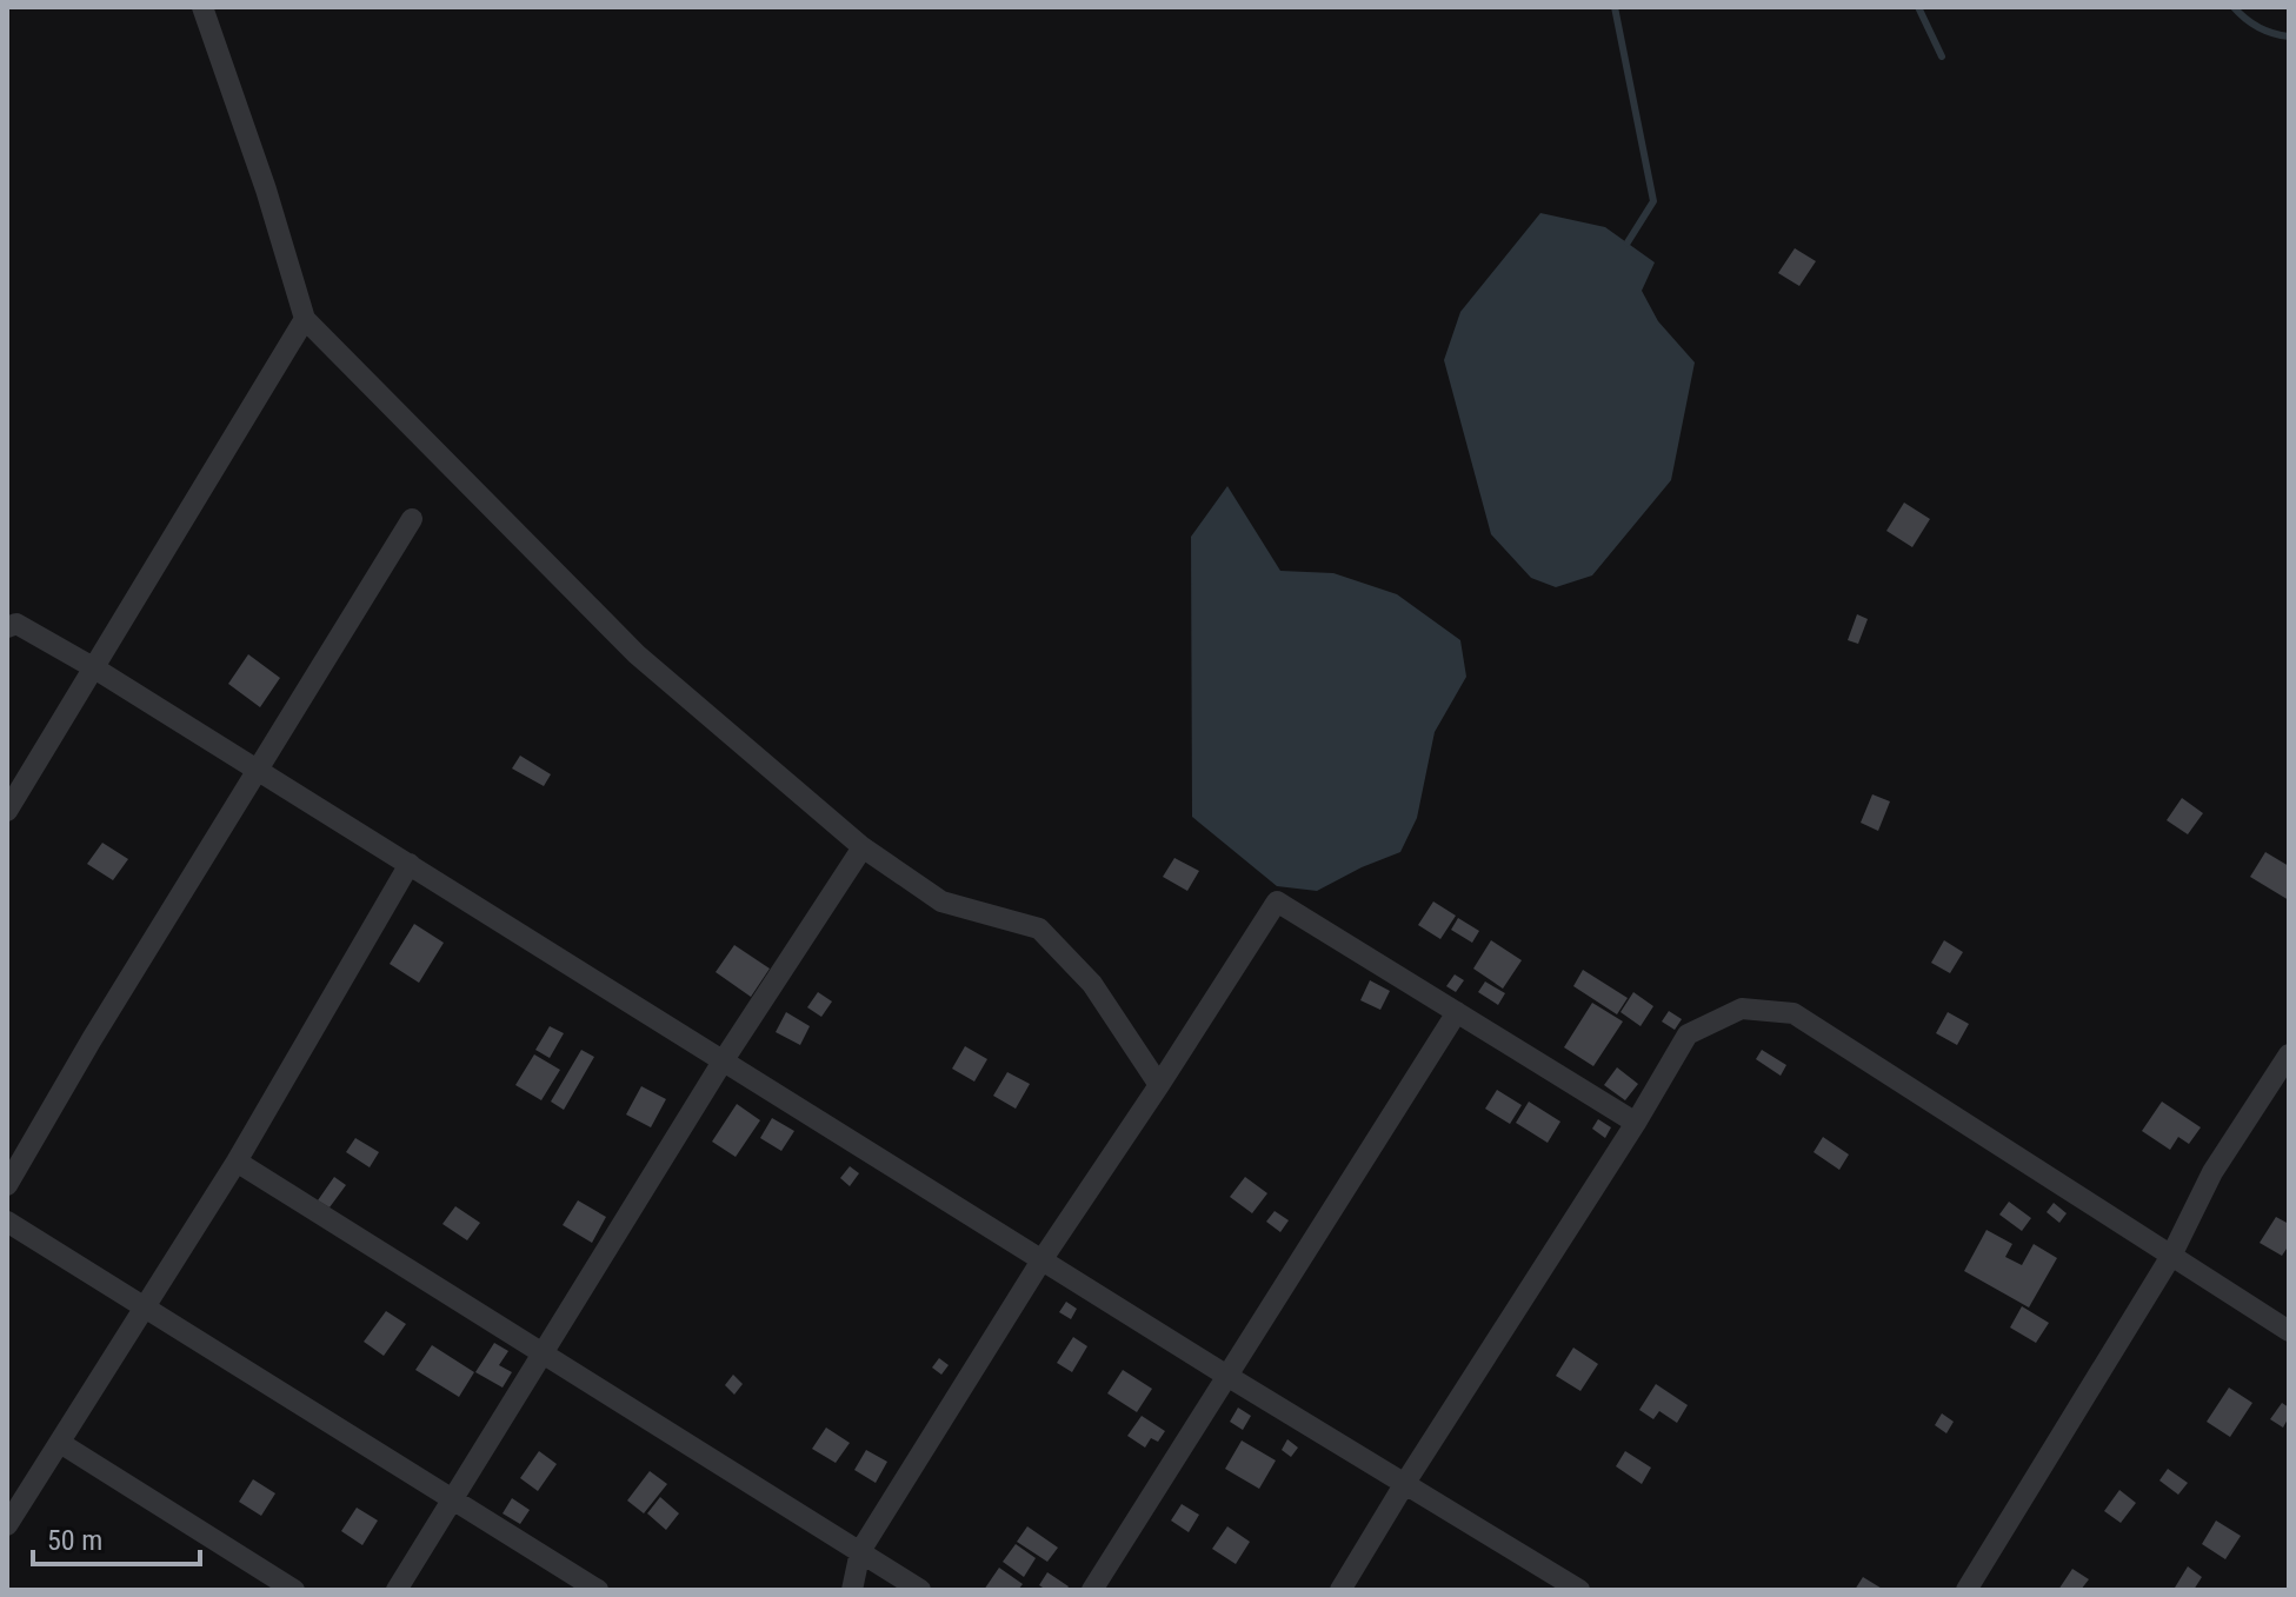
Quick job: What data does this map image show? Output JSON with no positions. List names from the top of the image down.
{
  "scale_bar": "50 m"
}
